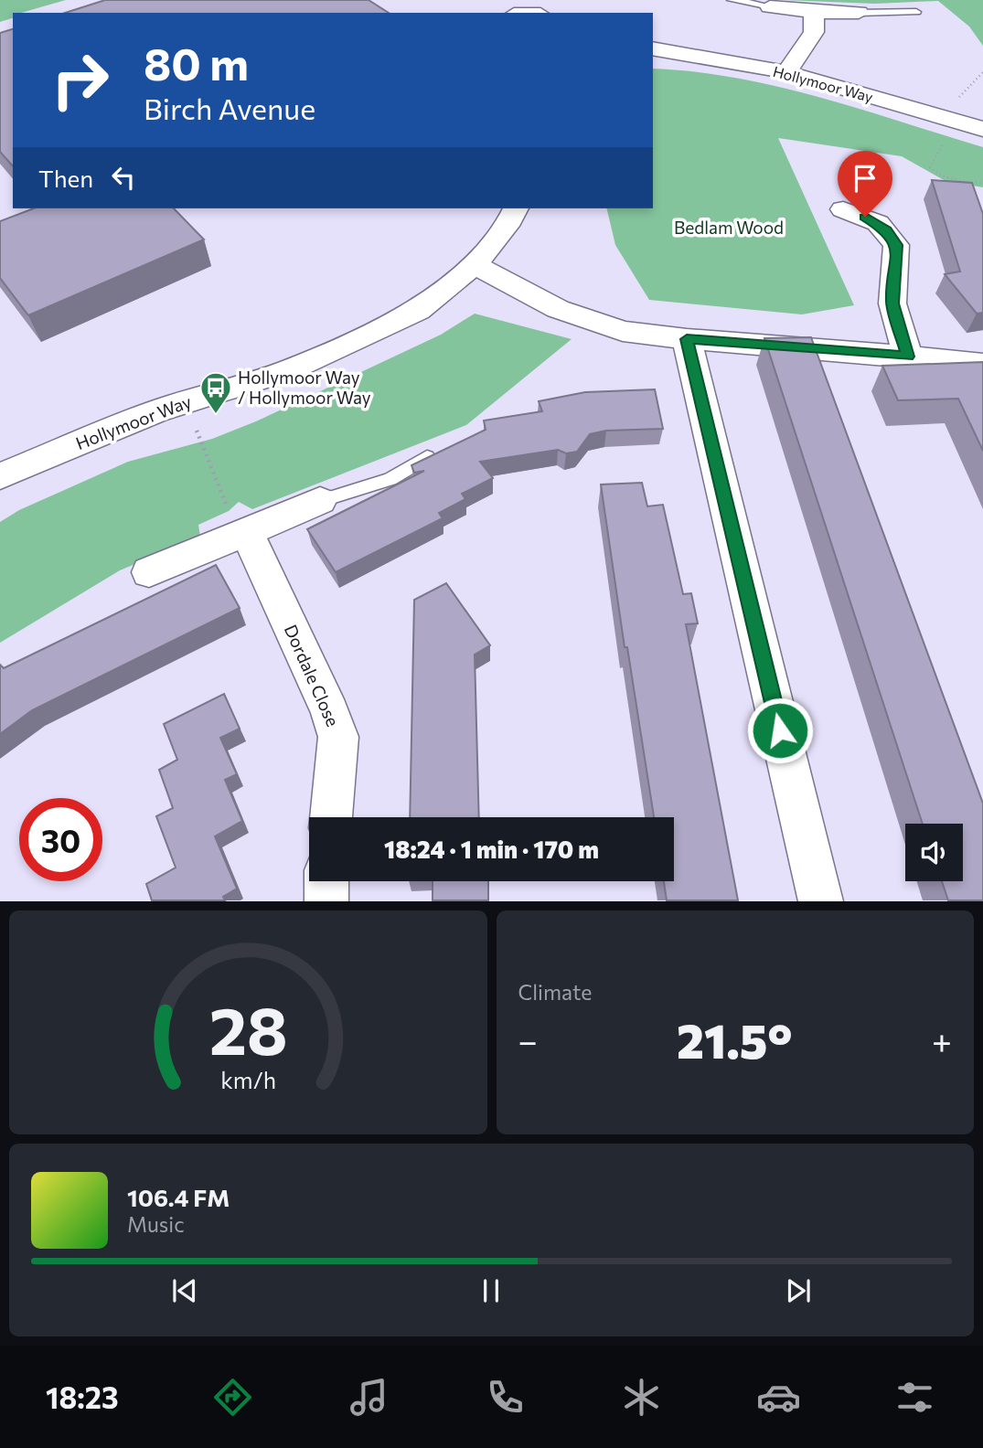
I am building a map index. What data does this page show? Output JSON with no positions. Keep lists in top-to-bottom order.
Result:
{
  "streets": {
    "street": ["Hollymoor Way", "Dordale Close"]
  },
  "parks": ["Bedlam Wood"],
  "places": {
    "bus stop": ["Hollymoor Way / Hollymoor Way"]
  },
  "page": {
    "turn": ["80 m", "Birch Avenue"],
    "then": "Then",
    "limit": "30",
    "trip": "18:24 · 1 min · 170 m",
    "tile": "Climate",
    "heat": ["−", "21.5°", "+"],
    "song": ["106.4 FM", "Music"],
    "tabs": "18:23",
    "gauge": ["28", "km/h"]
  }
}
